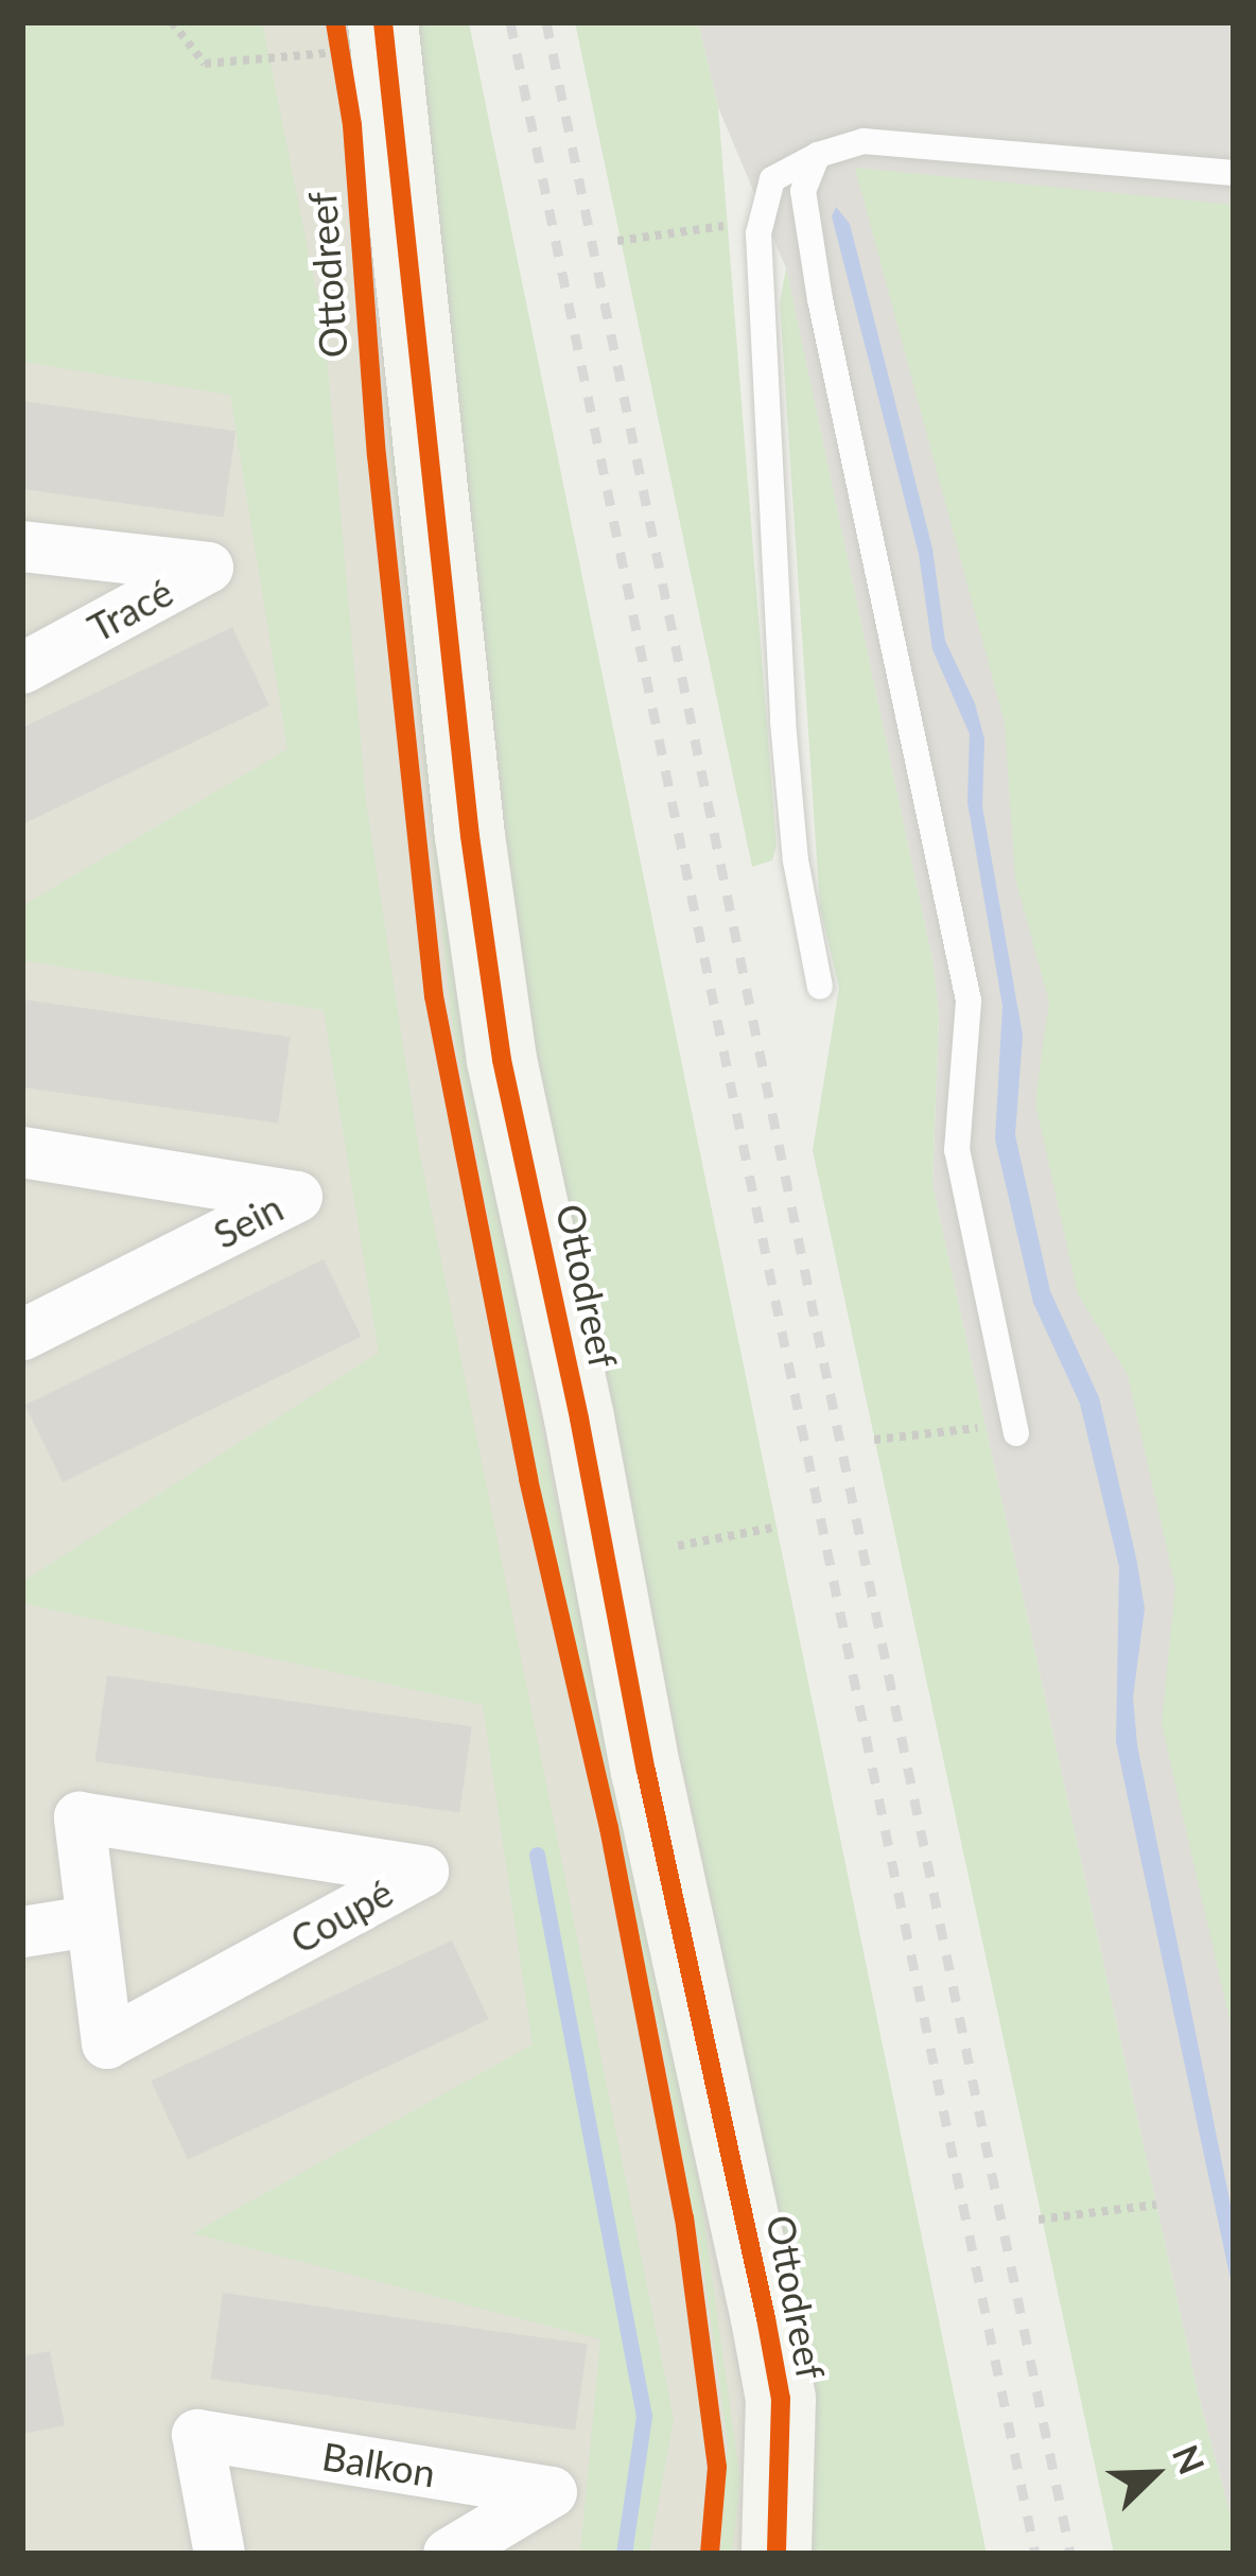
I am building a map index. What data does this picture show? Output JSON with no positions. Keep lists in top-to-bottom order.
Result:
{
  "streets": {
    "street": [
      "Ottodreef",
      "Tracé",
      "Sein",
      "Coupé",
      "Balkon"
    ]
  },
  "north": "top right"
}
